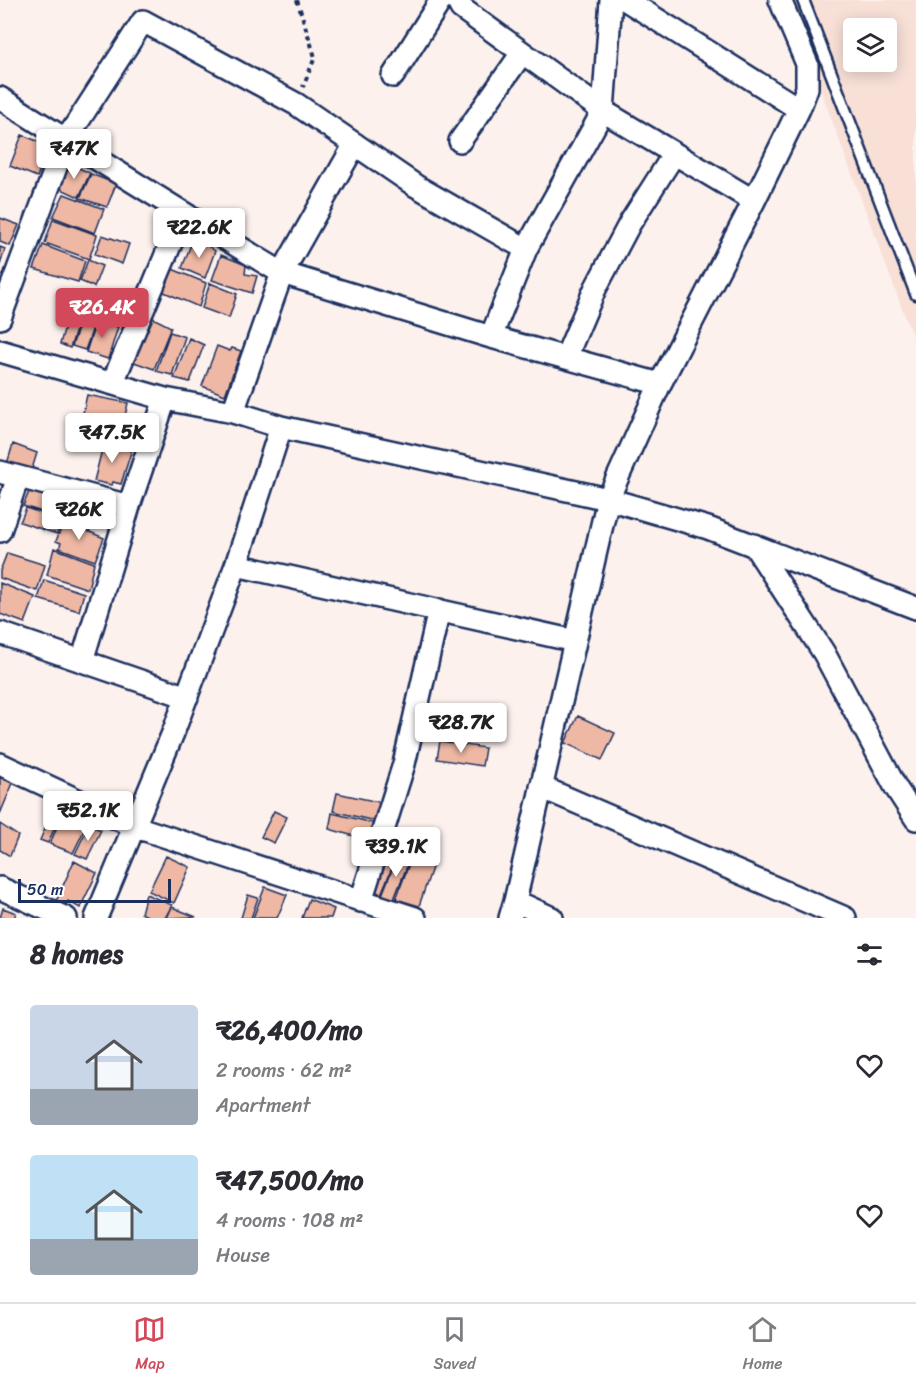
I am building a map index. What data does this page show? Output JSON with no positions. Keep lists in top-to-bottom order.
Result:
{
  "scale_bar": "50 m",
  "page": {
    "price": [
      "₹47K",
      "₹22.6K",
      "₹26.4K",
      "₹47.5K",
      "₹26K",
      "₹28.7K",
      "₹52.1K",
      "₹39.1K"
    ],
    "scale": "50 m",
    "heading": "8 homes",
    "list": [
      {
        "name": "₹26,400/mo",
        "note": "2 rooms · 62 m² · Apartment"
      },
      {
        "name": "₹47,500/mo",
        "note": "4 rooms · 108 m² · House"
      }
    ],
    "tabs": ["Map", "Saved", "Home"]
  }
}
